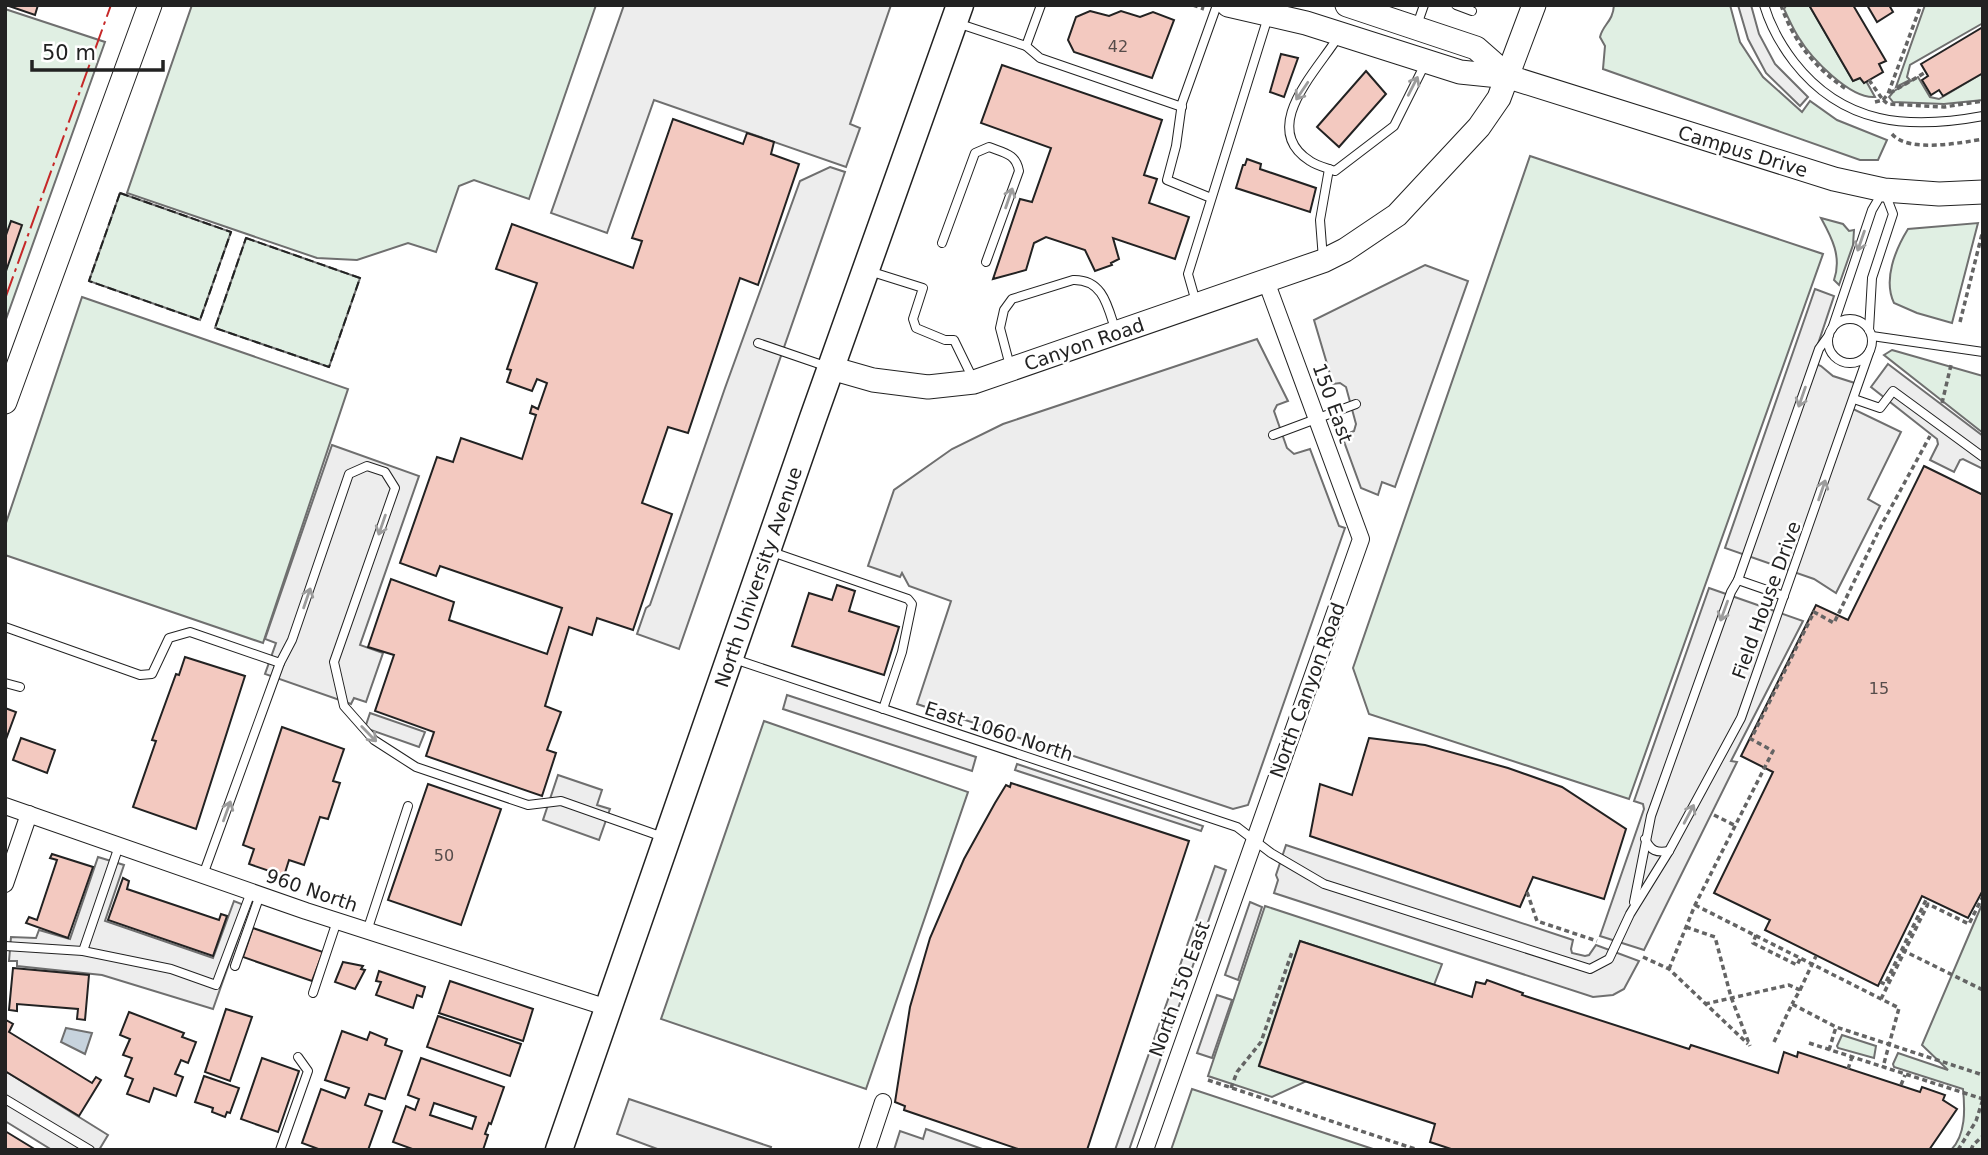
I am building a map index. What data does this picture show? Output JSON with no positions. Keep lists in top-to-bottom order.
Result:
{
  "streets": {
    "highway": ["North University Avenue"],
    "main road": ["Campus Drive", "Canyon Road"],
    "street": [
      "150 East",
      "North Canyon Road",
      "960 North",
      "North 150 East"
    ],
    "lane": ["Field House Drive", "East 1060 North"]
  },
  "crossings": [
    ["Campus Drive", "Canyon Road"],
    ["Campus Drive", "Field House Drive"],
    ["Canyon Road", "150 East"],
    ["Canyon Road", "North University Avenue"],
    ["150 East", "North Canyon Road"],
    ["North University Avenue", "East 1060 North"],
    ["North University Avenue", "960 North"],
    ["Field House Drive", "North Canyon Road"],
    ["Field House Drive", "East 1060 North"],
    ["Field House Drive", "North 150 East"],
    ["North Canyon Road", "East 1060 North"],
    ["North Canyon Road", "North 150 East"],
    ["East 1060 North", "North 150 East"]
  ],
  "house_numbers": ["42", "15", "50"],
  "scale_bar": "50 m"
}
